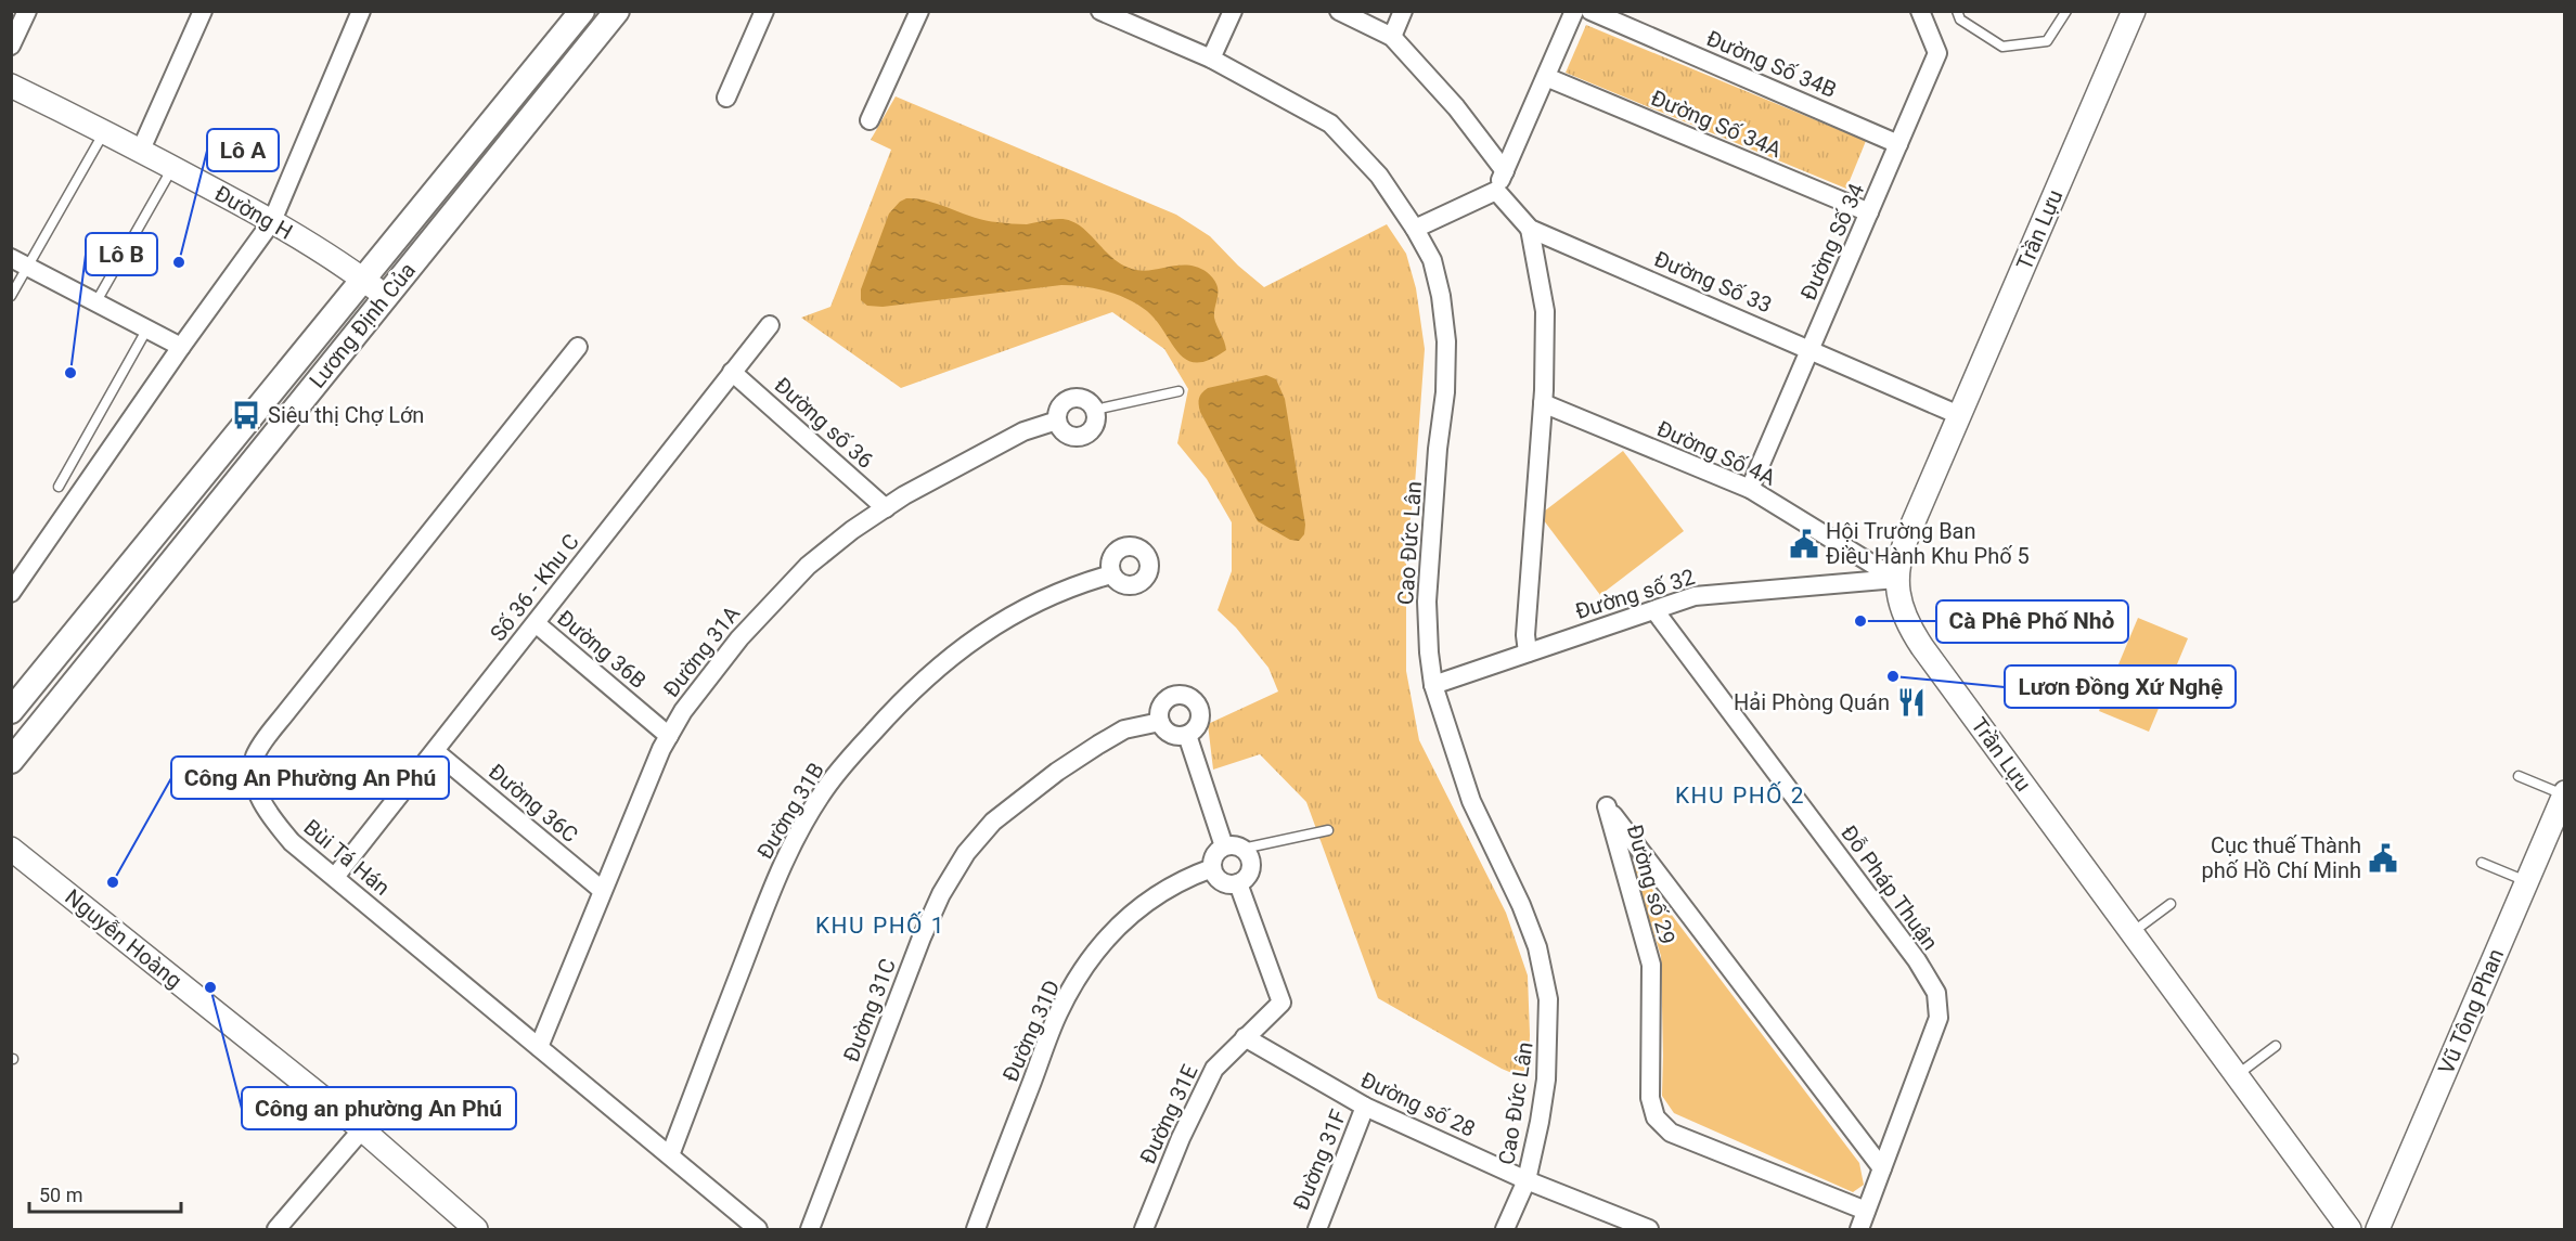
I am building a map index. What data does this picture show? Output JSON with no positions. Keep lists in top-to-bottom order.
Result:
{
  "streets": {
    "main road": ["Lương Định Của"],
    "street": [
      "Đường Số 34B",
      "Đường Số 34A",
      "Đường H",
      "Trần Lựu",
      "Đường Số 34",
      "Đường Số 33",
      "Đường số 36",
      "Đường Số 4A",
      "Cao Đức Lân",
      "Số 36 - Khu C",
      "Đường số 32",
      "Đường 36B",
      "Đường 31A",
      "Đường 36C",
      "Đường 31B",
      "Bùi Tá Hán",
      "Đường số 29",
      "Đỗ Pháp Thuận",
      "Nguyễn Hoàng",
      "Đường 31C",
      "Vũ Tông Phan",
      "Đường 31D",
      "Đường số 28",
      "Đường 31E",
      "Đường 31F"
    ]
  },
  "crossings": [
    ["Đường Số 34B", "Đường Số 34"],
    ["Đường Số 34A", "Đường Số 34"],
    ["Đường H", "Lương Định Của"],
    ["Trần Lựu", "Đường Số 33"],
    ["Trần Lựu", "Đường Số 4A"],
    ["Trần Lựu", "Đường số 32"],
    ["Đường Số 34", "Đường Số 33"],
    ["Đường Số 34", "Đường Số 4A"],
    ["Đường số 36", "Số 36 - Khu C"],
    ["Đường số 36", "Đường 31A"],
    ["Đường Số 4A", "Đường số 32"],
    ["Cao Đức Lân", "Đường số 32"],
    ["Cao Đức Lân", "Đường số 28"],
    ["Số 36 - Khu C", "Đường 36B"],
    ["Số 36 - Khu C", "Đường 36C"],
    ["Số 36 - Khu C", "Bùi Tá Hán"],
    ["Đường số 32", "Đỗ Pháp Thuận"],
    ["Đường 36B", "Đường 31A"],
    ["Đường 31A", "Đường 36C"],
    ["Đường 31A", "Bùi Tá Hán"],
    ["Đường 31B", "Bùi Tá Hán"],
    ["Đường số 29", "Đỗ Pháp Thuận"],
    ["Đường 31D", "Đường 31E"],
    ["Đường số 28", "Đường 31E"],
    ["Đường số 28", "Đường 31F"]
  ],
  "districts": ["KHU PHỐ 2", "KHU PHỐ 1"],
  "places": {
    "other": [
      "Lô A",
      "Lô B",
      "Cà Phê Phố Nhỏ",
      "Lươn Đồng Xứ Nghệ",
      "Công An Phường An Phú",
      "Công an phường An Phú"
    ],
    "bus stop": ["Siêu thị Chợ Lớn"],
    "public building": ["Hội Trường Ban Điều Hành Khu Phố 5", "Cục thuế Thành phố Hồ Chí Minh"],
    "restaurant": ["Hải Phòng Quán"]
  },
  "scale_bar": "50 m"
}
